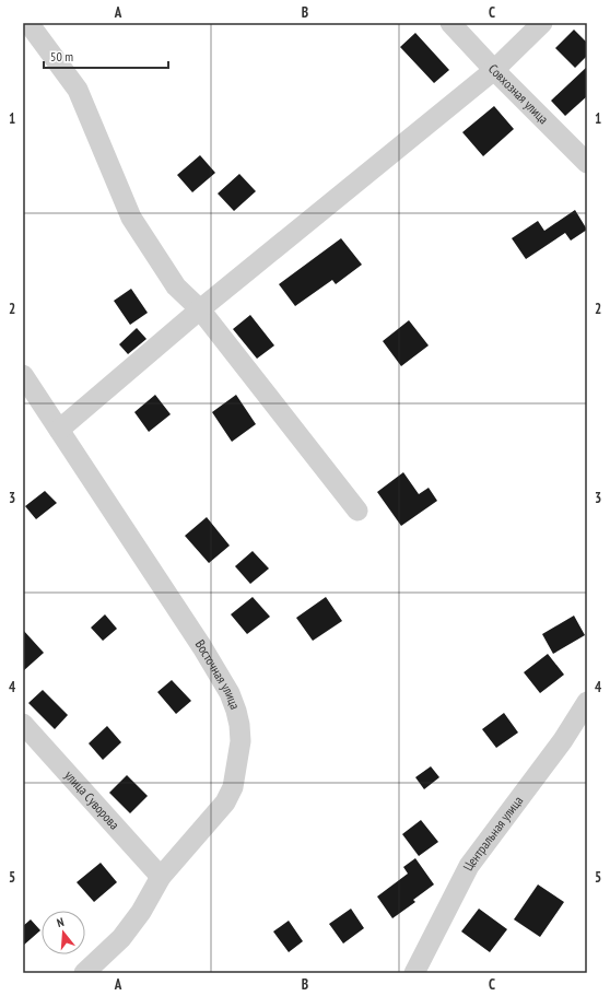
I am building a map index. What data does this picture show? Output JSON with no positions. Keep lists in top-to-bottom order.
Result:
{
  "streets": {
    "street": [
      "Совхозная улица",
      "Восточная улица",
      "улица Суворова",
      "Центральная улица"
    ]
  },
  "crossings": [
    ["Восточная улица", "улица Суворова"]
  ],
  "scale_bar": "50 m",
  "north": "top",
  "grid": {
    "columns": ["A", "B", "C"],
    "rows": [
      "1",
      "2",
      "3",
      "4",
      "5"
    ]
  }
}
